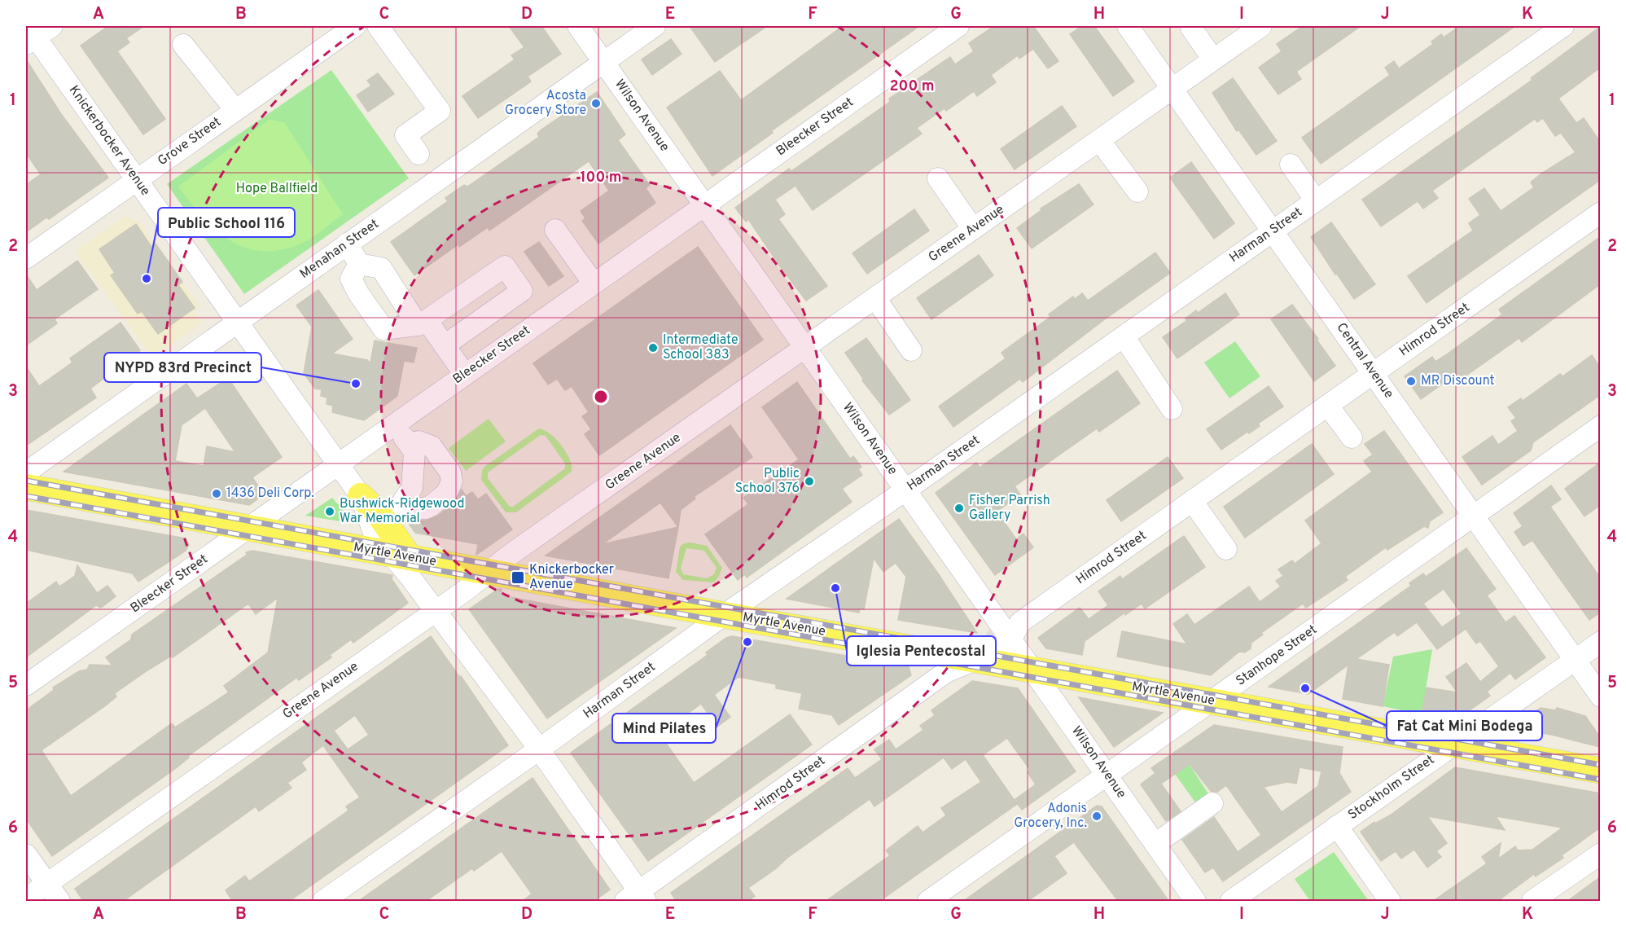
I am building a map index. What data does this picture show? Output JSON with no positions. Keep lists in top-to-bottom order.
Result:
{
  "streets": {
    "main road": ["Myrtle Avenue"],
    "street": [
      "Wilson Avenue",
      "Bleecker Street",
      "Knickerbocker Avenue",
      "Grove Street",
      "Greene Avenue",
      "Harman Street",
      "Menahan Street",
      "Himrod Street",
      "Central Avenue",
      "Stanhope Street",
      "Stockholm Street"
    ]
  },
  "crossings": [
    ["Wilson Avenue", "Bleecker Street"],
    ["Wilson Avenue", "Greene Avenue"],
    ["Wilson Avenue", "Harman Street"],
    ["Wilson Avenue", "Menahan Street"],
    ["Wilson Avenue", "Himrod Street"],
    ["Wilson Avenue", "Myrtle Avenue"],
    ["Wilson Avenue", "Stanhope Street"],
    ["Bleecker Street", "Knickerbocker Avenue"],
    ["Bleecker Street", "Myrtle Avenue"],
    ["Knickerbocker Avenue", "Grove Street"],
    ["Knickerbocker Avenue", "Greene Avenue"],
    ["Knickerbocker Avenue", "Harman Street"],
    ["Knickerbocker Avenue", "Menahan Street"],
    ["Knickerbocker Avenue", "Himrod Street"],
    ["Knickerbocker Avenue", "Myrtle Avenue"],
    ["Greene Avenue", "Central Avenue"],
    ["Greene Avenue", "Myrtle Avenue"],
    ["Harman Street", "Central Avenue"],
    ["Harman Street", "Myrtle Avenue"],
    ["Himrod Street", "Central Avenue"],
    ["Himrod Street", "Myrtle Avenue"],
    ["Central Avenue", "Stanhope Street"],
    ["Central Avenue", "Stockholm Street"],
    ["Myrtle Avenue", "Stanhope Street"],
    ["Myrtle Avenue", "Stockholm Street"]
  ],
  "parks": ["Hope Ballfield"],
  "places": {
    "other": [
      "Acosta Grocery Store",
      "Public School 116",
      "Intermediate School 383",
      "MR Discount",
      "NYPD 83rd Precinct",
      "Public School 376",
      "1436 Deli Corp.",
      "Fisher Parrish Gallery",
      "Bushwick-Ridgewood War Memorial",
      "Iglesia Pentecostal",
      "Mind Pilates",
      "Fat Cat Mini Bodega",
      "Adonis Grocery, Inc."
    ],
    "transit": ["Knickerbocker Avenue"]
  },
  "grid": {
    "columns": [
      "A",
      "B",
      "C",
      "D",
      "E",
      "F",
      "G",
      "H",
      "I",
      "J",
      "K"
    ],
    "rows": [
      "1",
      "2",
      "3",
      "4",
      "5",
      "6"
    ]
  },
  "rings": ["200 m", "100 m"]
}
